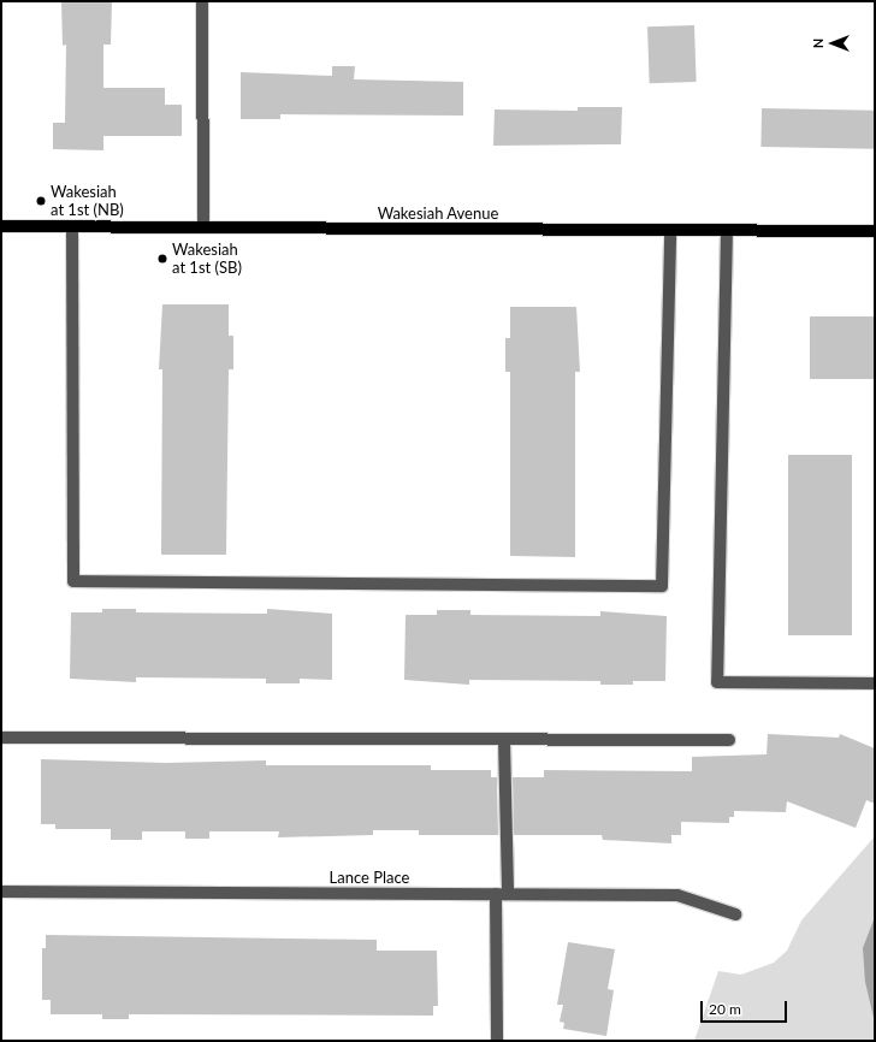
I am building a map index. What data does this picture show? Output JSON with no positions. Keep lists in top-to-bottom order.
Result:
{
  "streets": {
    "main road": ["Wakesiah Avenue"],
    "street": ["Lance Place"]
  },
  "places": ["Wakesiah at 1st (NB)", "Wakesiah at 1st (SB)"],
  "scale_bar": "20 m",
  "north": "left"
}
